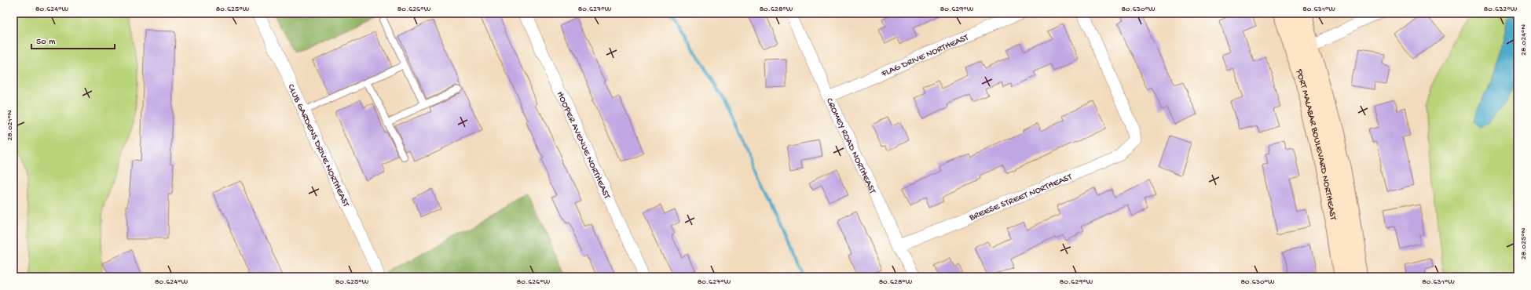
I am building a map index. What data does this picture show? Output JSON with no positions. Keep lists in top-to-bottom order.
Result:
{
  "streets": {
    "street": [
      "FLAG DRIVE NORTHEAST",
      "PORT MALABAR BOULEVARD NORTHEAST",
      "CLUB GARDENS DRIVE NORTHEAST",
      "HOOPER AVENUE NORTHEAST",
      "CROMEY ROAD NORTHEAST",
      "BREESE STREET NORTHEAST"
    ]
  },
  "crossings": [
    ["FLAG DRIVE NORTHEAST", "CROMEY ROAD NORTHEAST"],
    ["CROMEY ROAD NORTHEAST", "BREESE STREET NORTHEAST"]
  ],
  "scale_bar": "50 m",
  "coordinates": [
    "80.624°W",
    "80.625°W",
    "80.626°W",
    "80.627°W",
    "80.628°W",
    "80.629°W",
    "80.630°W",
    "80.631°W",
    "80.632°W",
    "28.024°N",
    "28.021°N",
    "28.025°N"
  ]
}
